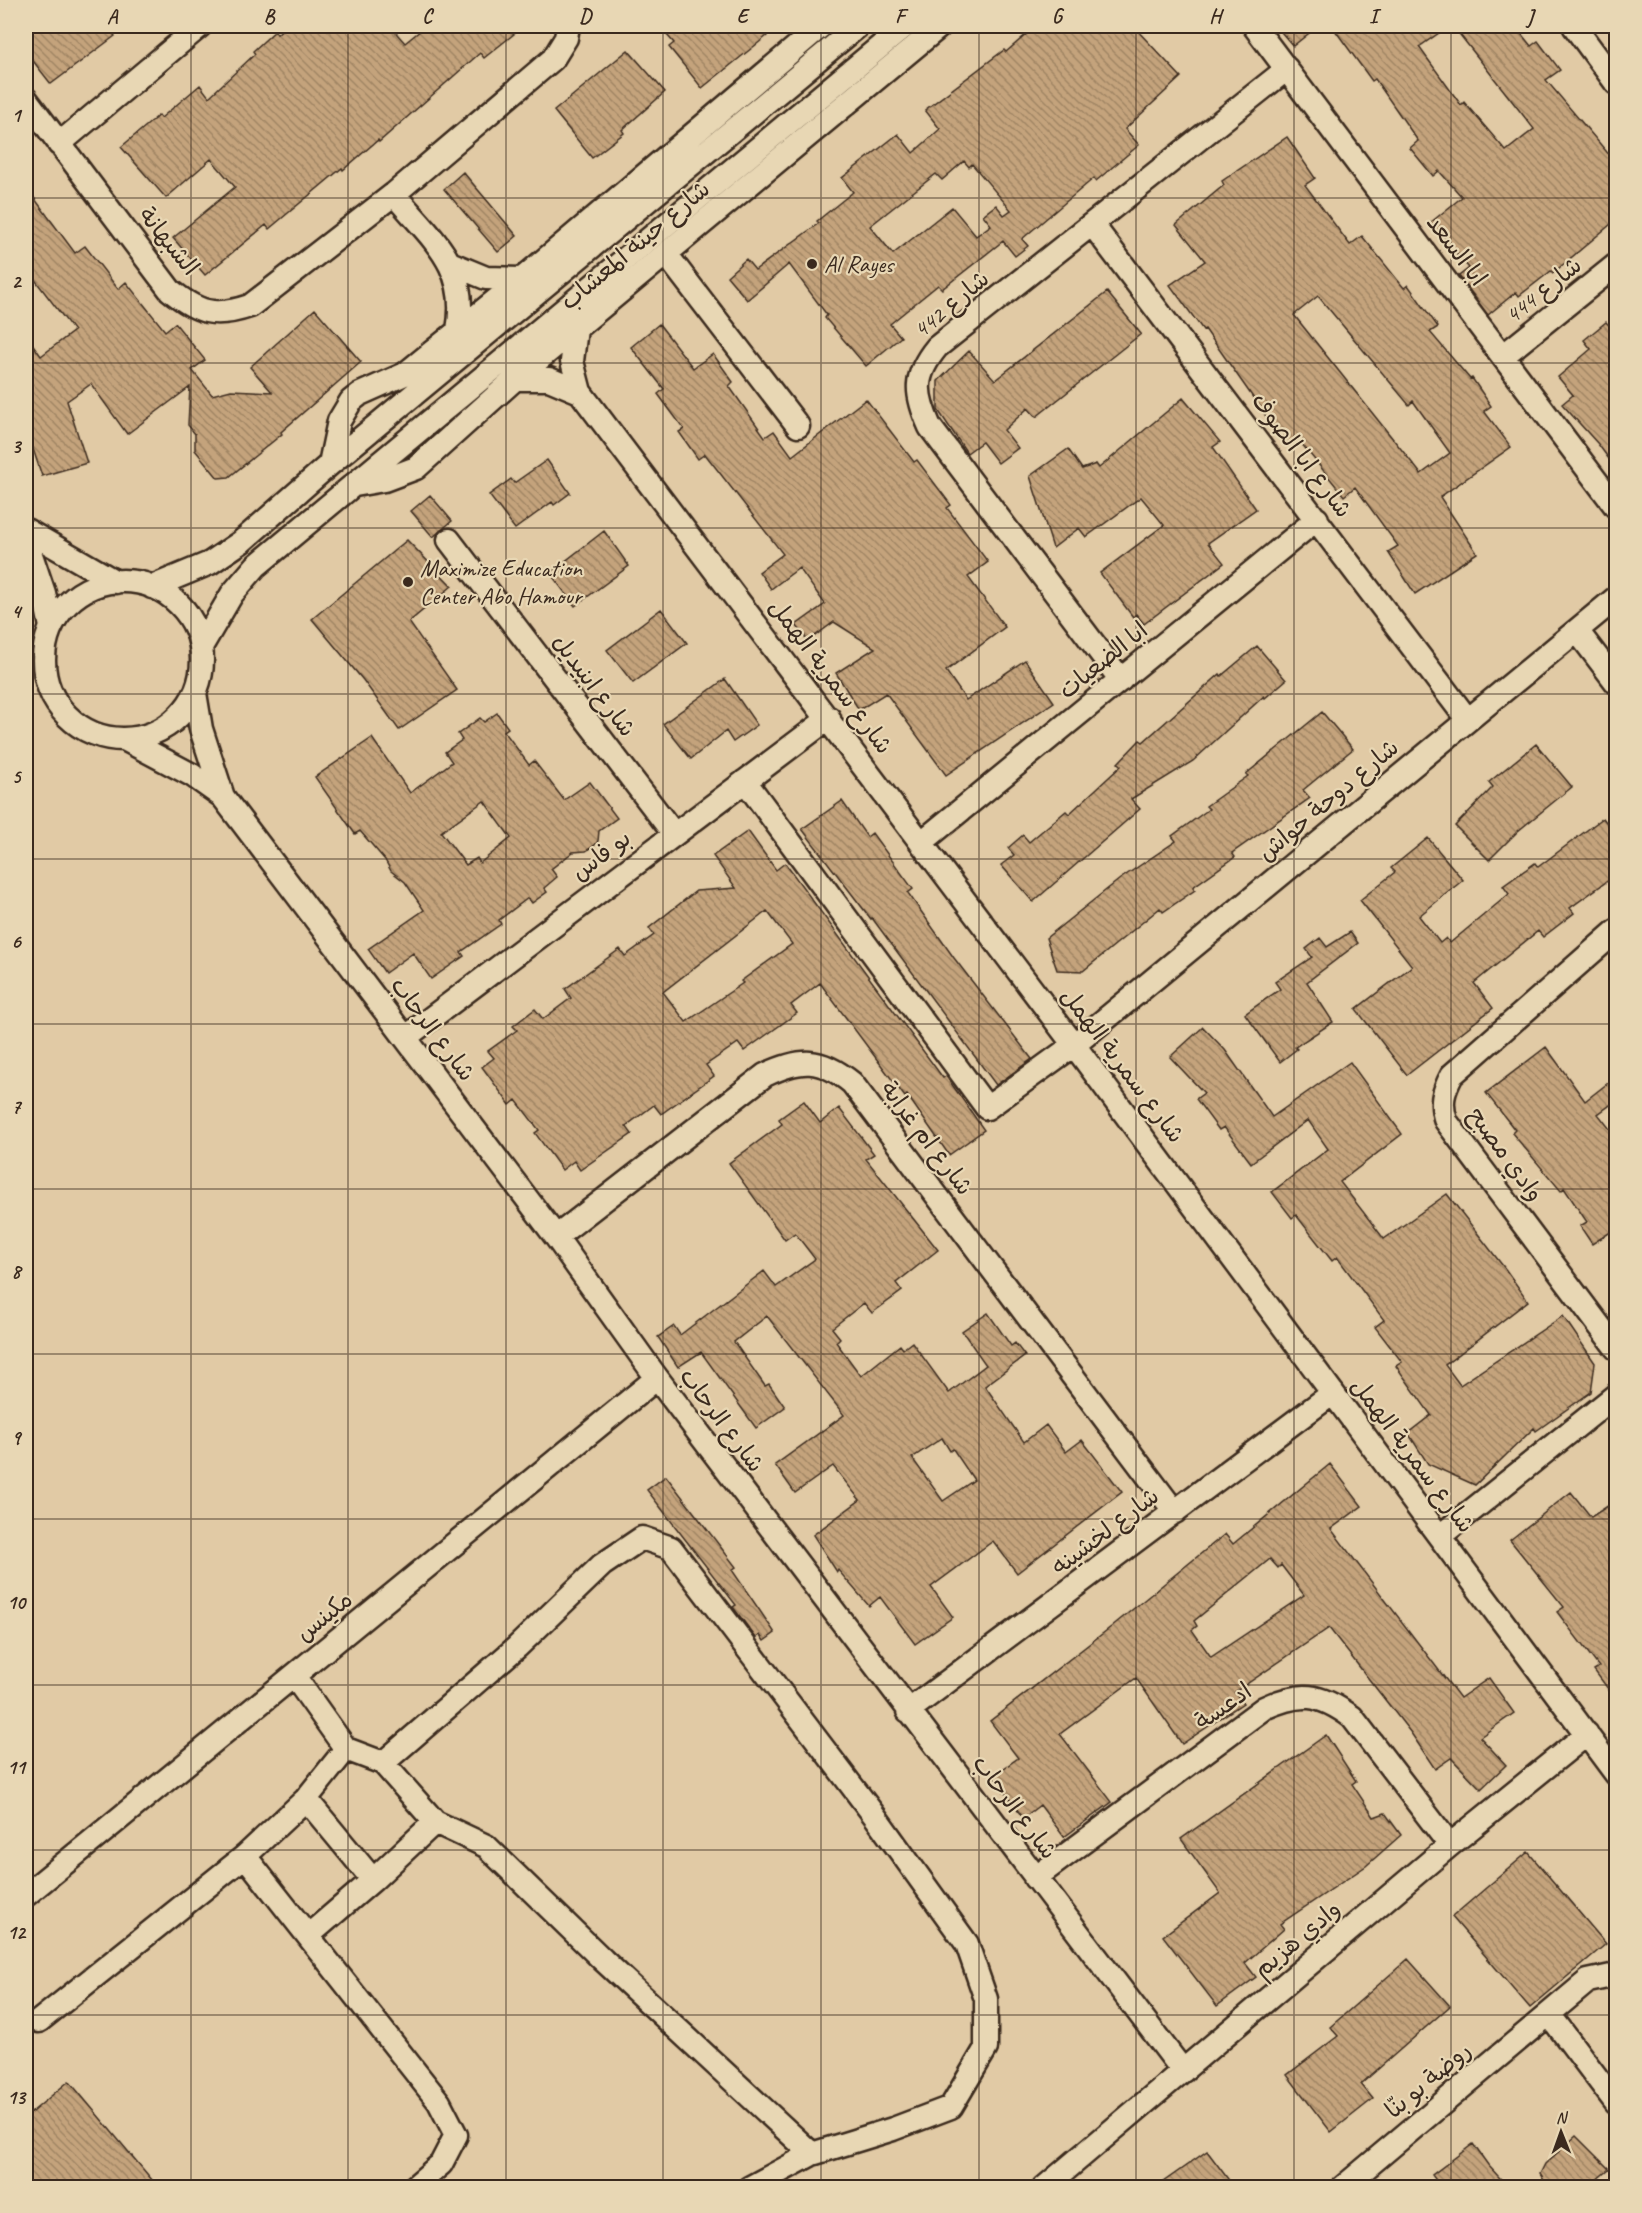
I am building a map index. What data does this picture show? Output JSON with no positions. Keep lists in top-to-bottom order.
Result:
{
  "streets": {
    "street": [
      "الشبهانة",
      "شارع حينة المعشاب",
      "ابا السعد",
      "شارع 444",
      "شارع 442",
      "شارع ابا الصوف",
      "ابا الضعيات",
      "شارع سمرية الهمل",
      "شارع ابنيديل",
      "شارع دوحة حواش",
      "بو فاس",
      "شارع الرحاب",
      "شارع ام غرابة",
      "وادي مصبح",
      "شارع لخشينه",
      "مكينس",
      "ادعسة",
      "وادي هزيم",
      "روضة بو بنّا"
    ]
  },
  "crossings": [
    ["شارع حينة المعشاب", "شارع سمرية الهمل"],
    ["شارع حينة المعشاب", "شارع الرحاب"],
    ["ابا السعد", "شارع 444"],
    ["ابا السعد", "شارع 442"],
    ["شارع 442", "شارع ابا الصوف"],
    ["شارع 442", "ابا الضعيات"],
    ["شارع ابا الصوف", "ابا الضعيات"],
    ["شارع ابا الصوف", "شارع دوحة حواش"],
    ["ابا الضعيات", "شارع سمرية الهمل"],
    ["شارع سمرية الهمل", "شارع دوحة حواش"],
    ["شارع سمرية الهمل", "بو فاس"],
    ["شارع سمرية الهمل", "شارع لخشينه"],
    ["شارع سمرية الهمل", "وادي هزيم"],
    ["شارع ابنيديل", "بو فاس"],
    ["شارع دوحة حواش", "بو فاس"],
    ["بو فاس", "شارع الرحاب"],
    ["شارع الرحاب", "شارع ام غرابة"],
    ["شارع الرحاب", "شارع لخشينه"],
    ["شارع الرحاب", "مكينس"],
    ["شارع الرحاب", "ادعسة"],
    ["شارع الرحاب", "وادي هزيم"],
    ["شارع ام غرابة", "شارع لخشينه"],
    ["ادعسة", "وادي هزيم"]
  ],
  "places": ["Al Rayes", "Maximize Education Center Abo Hamour"],
  "north": "top",
  "grid": {
    "columns": [
      "A",
      "B",
      "C",
      "D",
      "E",
      "F",
      "G",
      "H",
      "I",
      "J"
    ],
    "rows": [
      "1",
      "2",
      "3",
      "4",
      "5",
      "6",
      "7",
      "8",
      "9",
      "10",
      "11",
      "12",
      "13"
    ]
  }
}
